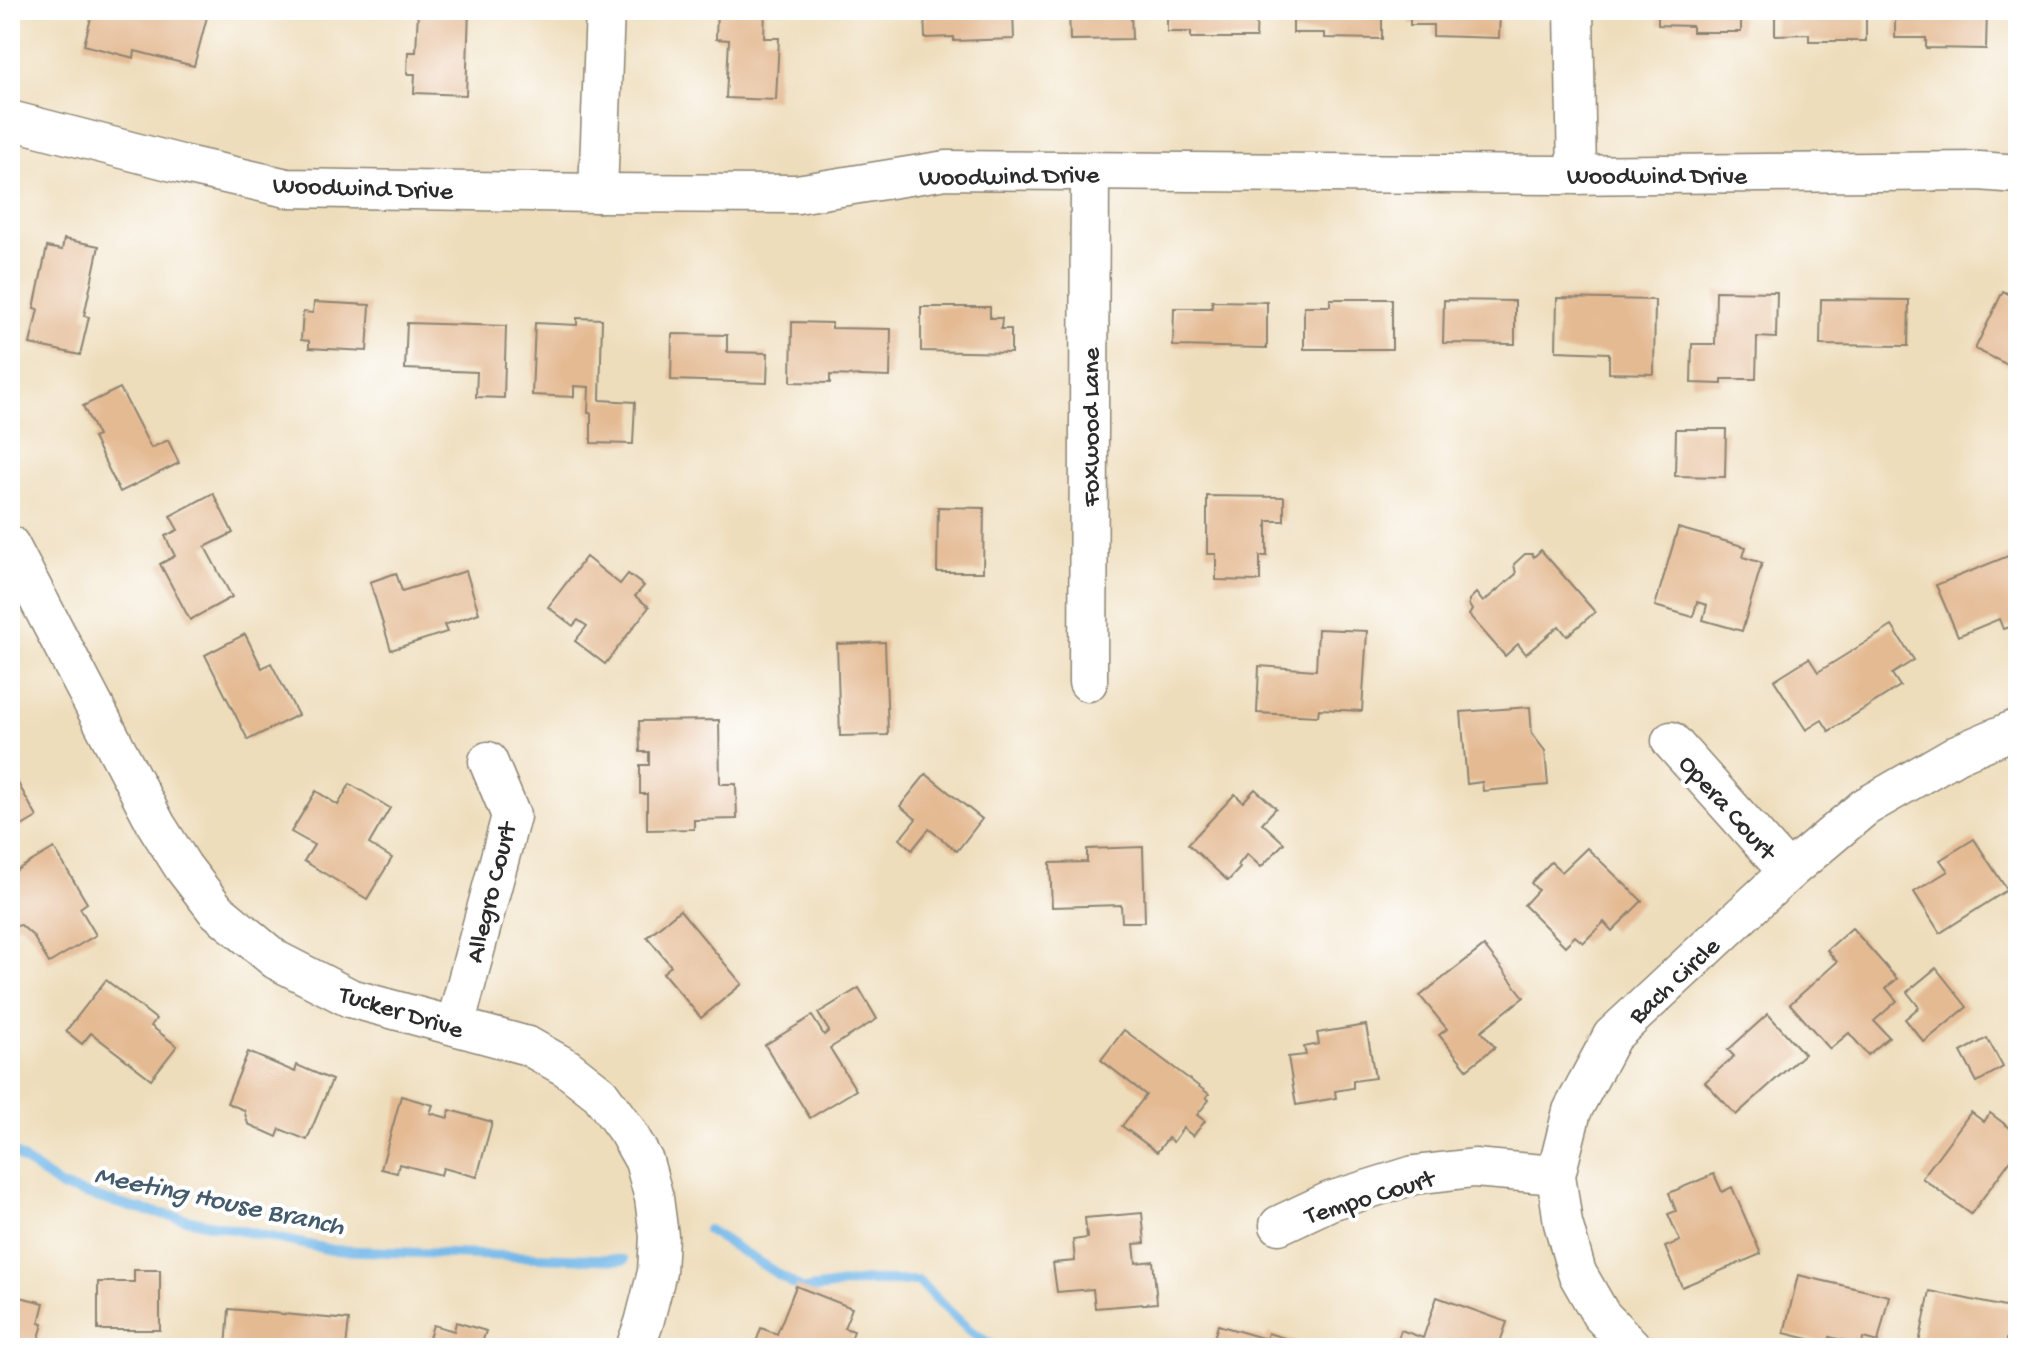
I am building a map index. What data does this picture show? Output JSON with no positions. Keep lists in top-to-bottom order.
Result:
{
  "streets": {
    "street": [
      "Woodwind Drive",
      "Foxwood Lane",
      "Opera Court",
      "Allegro Court",
      "Bach Circle",
      "Tucker Drive",
      "Tempo Court"
    ]
  },
  "crossings": [
    ["Woodwind Drive", "Foxwood Lane"],
    ["Opera Court", "Bach Circle"],
    ["Allegro Court", "Tucker Drive"],
    ["Bach Circle", "Tempo Court"]
  ],
  "water": ["Meeting House Branch"]
}
